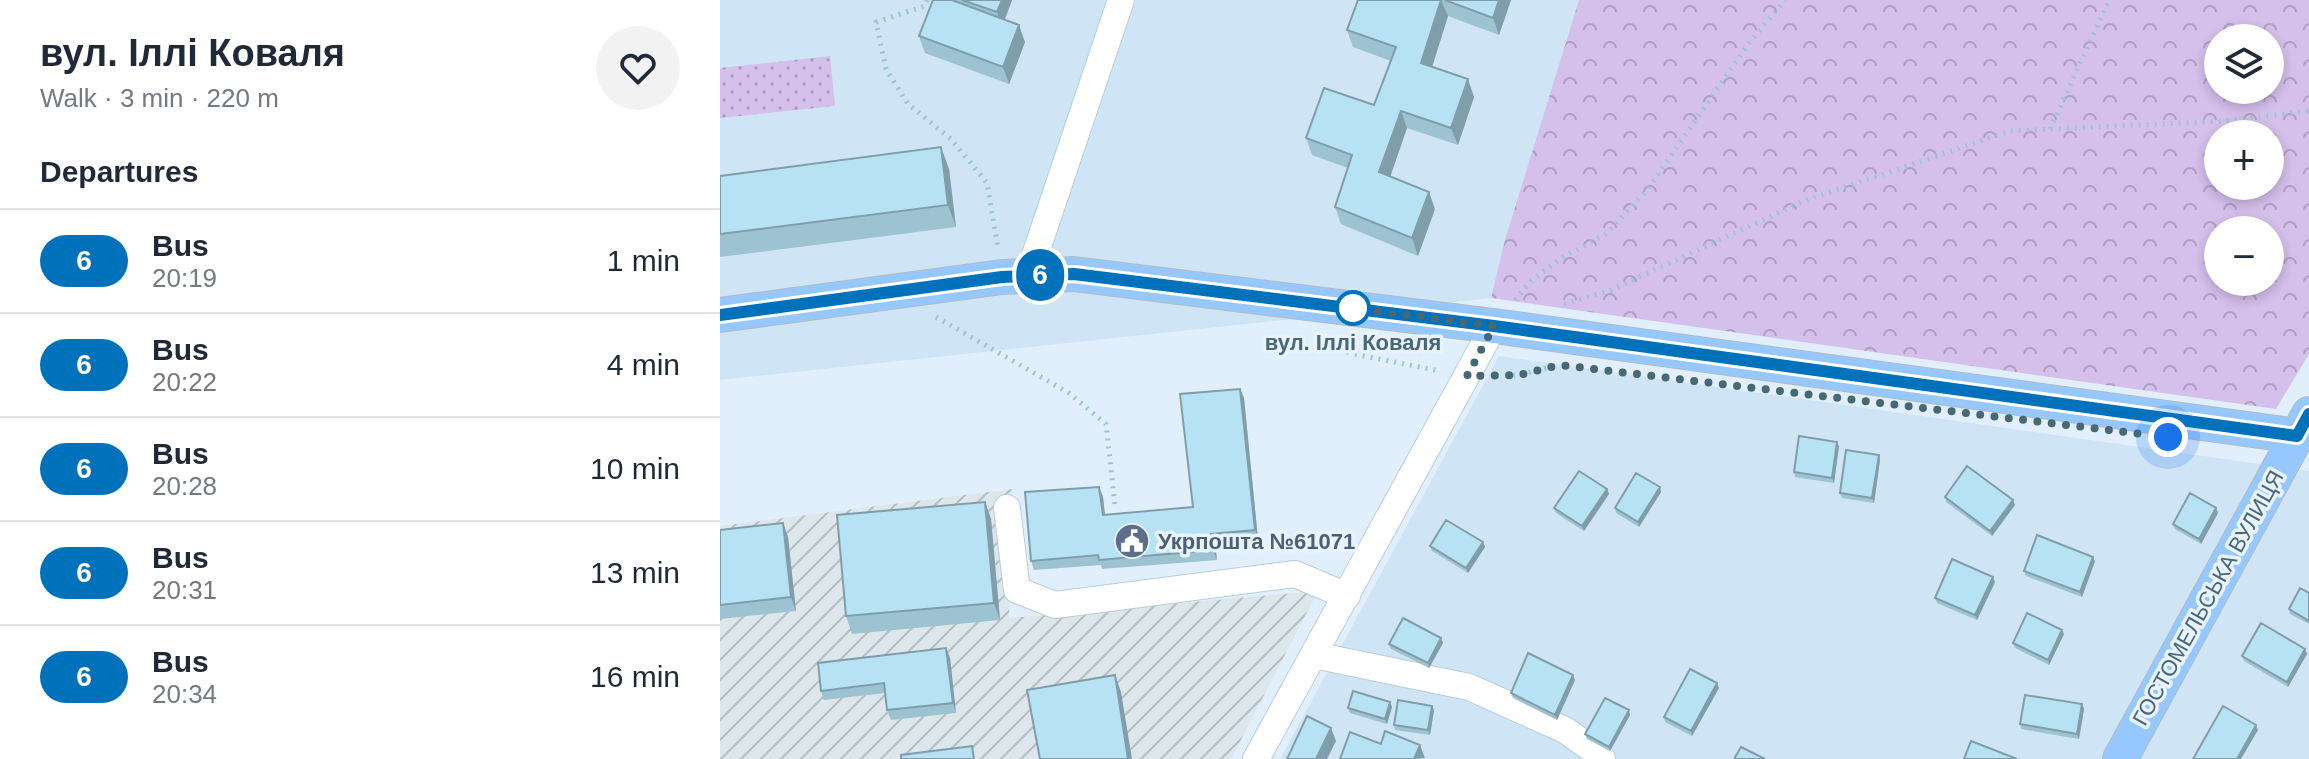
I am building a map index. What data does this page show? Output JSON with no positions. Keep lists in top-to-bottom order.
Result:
{
  "streets": {
    "main road": ["ГОСТОМЕЛЬСЬКА ВУЛИЦЯ"]
  },
  "places": {
    "other": ["вул. Іллі Коваля"],
    "public building": ["Укрпошта №61071"]
  },
  "lines": ["bus line 6"],
  "page": {
    "heading": [
      ["вул. Іллі Коваля", "Walk · 3 min · 220 m"],
      "Departures"
    ],
    "on_map": "6",
    "map_buttons": ["+", "−"],
    "list": [
      {
        "mark": "6",
        "name": "Bus",
        "note": "20:19",
        "value": "1 min"
      },
      {
        "mark": "6",
        "name": "Bus",
        "note": "20:22",
        "value": "4 min"
      },
      {
        "mark": "6",
        "name": "Bus",
        "note": "20:28",
        "value": "10 min"
      },
      {
        "mark": "6",
        "name": "Bus",
        "note": "20:31",
        "value": "13 min"
      },
      {
        "mark": "6",
        "name": "Bus",
        "note": "20:34",
        "value": "16 min"
      }
    ]
  }
}
